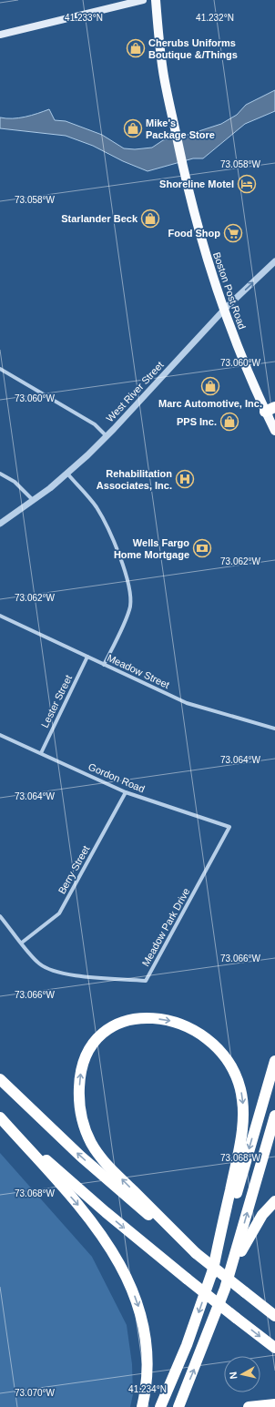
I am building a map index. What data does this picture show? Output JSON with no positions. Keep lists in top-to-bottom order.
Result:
{
  "streets": {
    "main road": ["Boston Post Road"],
    "street": [
      "West River Street",
      "Meadow Street",
      "Lester Street",
      "Gordon Road",
      "Berry Street",
      "Meadow Park Drive"
    ]
  },
  "crossings": [
    ["Boston Post Road", "West River Street"],
    ["Meadow Street", "Lester Street"],
    ["Lester Street", "Gordon Road"],
    ["Gordon Road", "Berry Street"],
    ["Gordon Road", "Meadow Park Drive"],
    ["Berry Street", "Meadow Park Drive"]
  ],
  "places": {
    "shop": [
      "Cherubs Uniforms Boutique &/Things",
      "Mike's Package Store",
      "Starlander Beck",
      "Marc Automotive, Inc.",
      "PPS Inc."
    ],
    "hotel": ["Shoreline Motel"],
    "supermarket": ["Food Shop"],
    "hospital": ["Rehabilitation Associates, Inc."],
    "bank": ["Wells Fargo Home Mortgage"]
  },
  "north": "left",
  "coordinates": [
    "41.233°N",
    "41.232°N",
    "73.058°W",
    "73.060°W",
    "73.062°W",
    "73.064°W",
    "73.066°W",
    "73.068°W",
    "41.234°N",
    "73.070°W"
  ]
}
